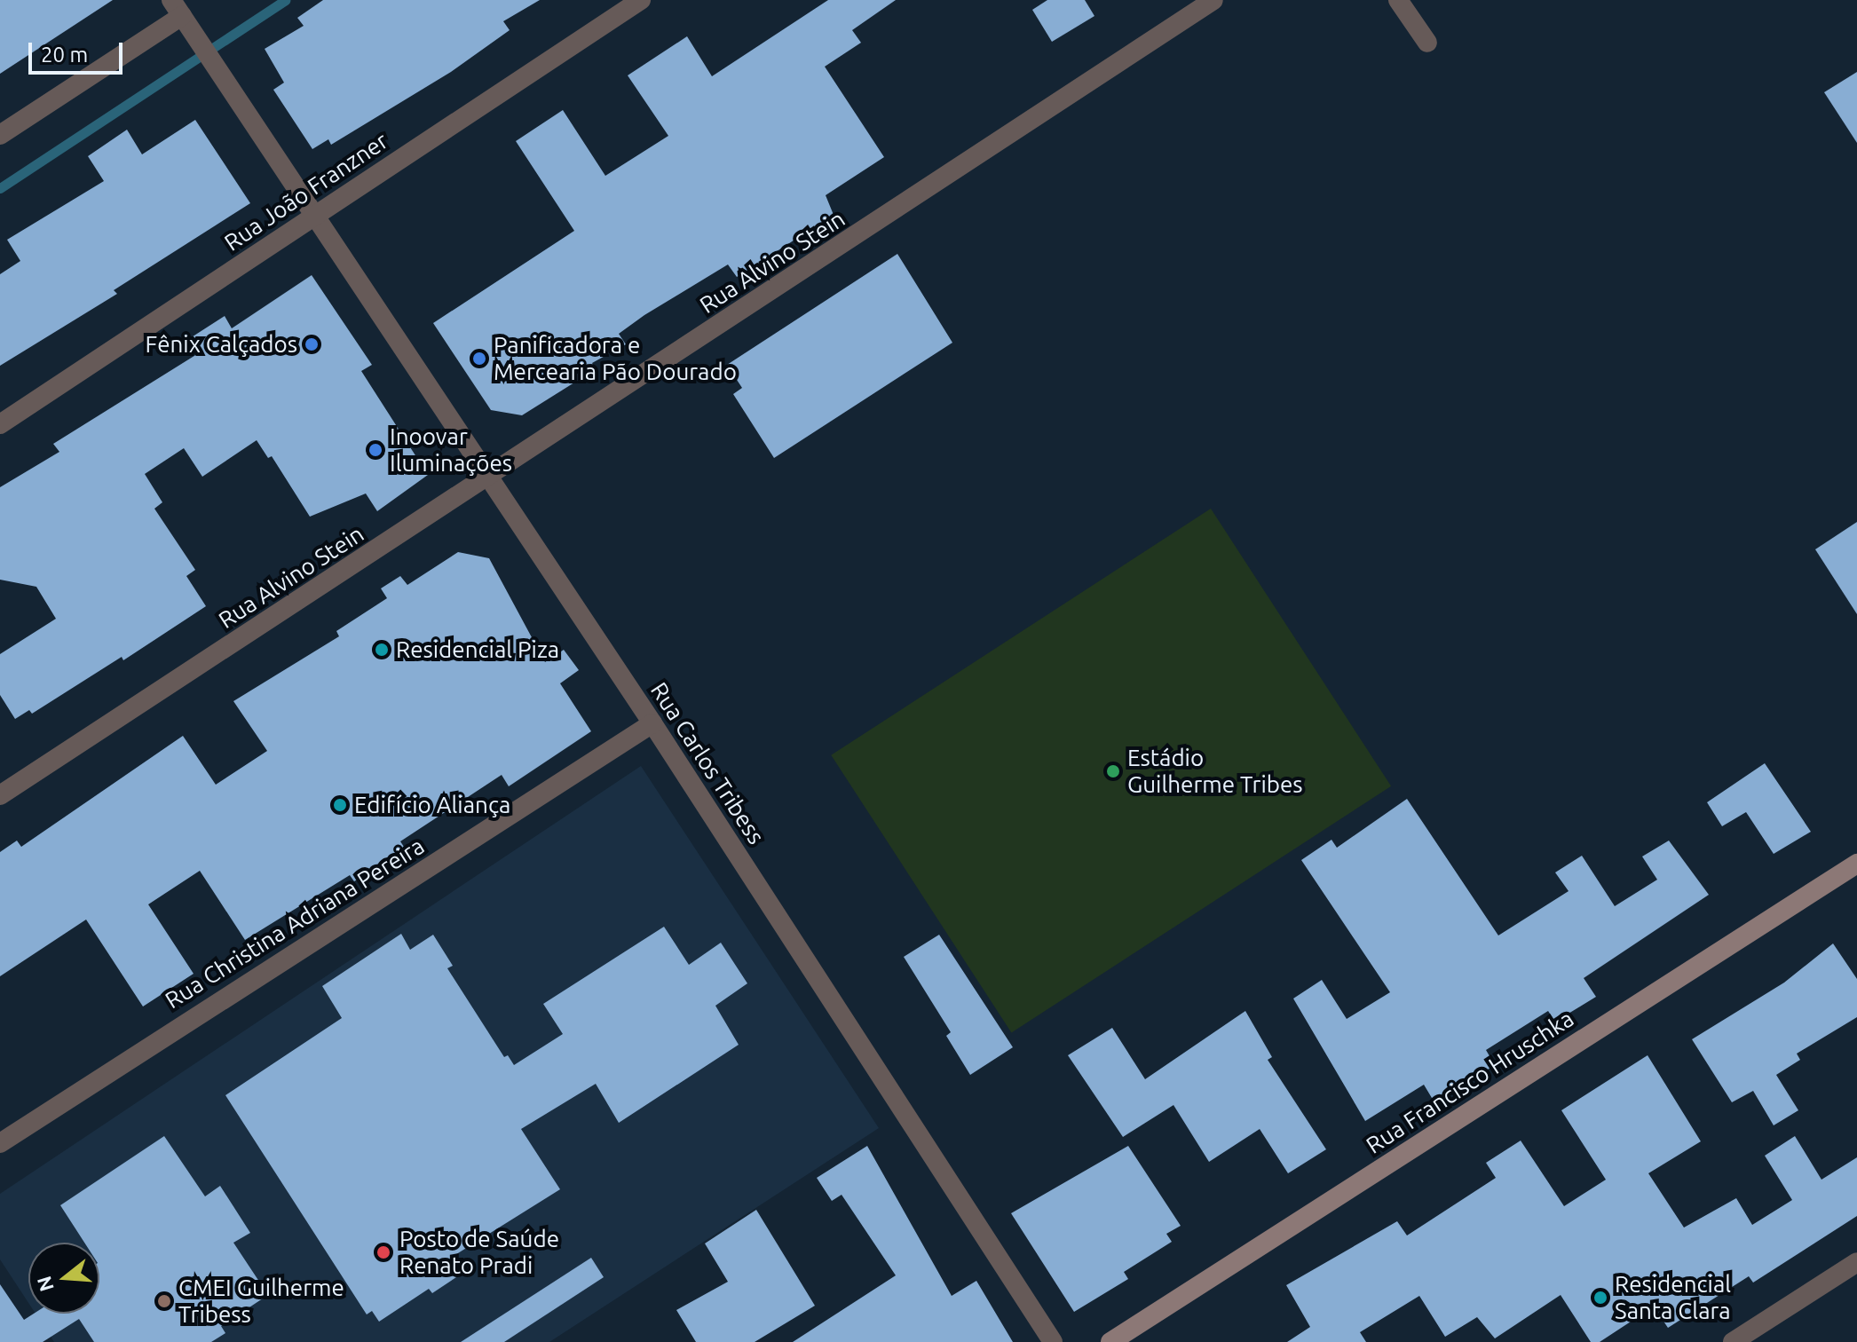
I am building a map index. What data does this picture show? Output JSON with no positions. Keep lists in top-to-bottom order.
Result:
{
  "streets": {
    "main road": ["Rua Francisco Hruschka"],
    "street": [
      "Rua João Franzner",
      "Rua Alvino Stein",
      "Rua Carlos Tribess",
      "Rua Christina Adriana Pereira"
    ]
  },
  "crossings": [
    ["Rua João Franzner", "Rua Carlos Tribess"],
    ["Rua Alvino Stein", "Rua Carlos Tribess"],
    ["Rua Carlos Tribess", "Rua Christina Adriana Pereira"]
  ],
  "places": [
    "Fênix Calçados",
    "Panificadora e Mercearia Pão Dourado",
    "Inoovar Iluminações",
    "Residencial Piza",
    "Estádio Guilherme Tribes",
    "Edifício Aliança",
    "Posto de Saúde Renato Pradi",
    "Residencial Santa Clara",
    "CMEI Guilherme Tribess"
  ],
  "scale_bar": "20 m",
  "north": "left"
}
